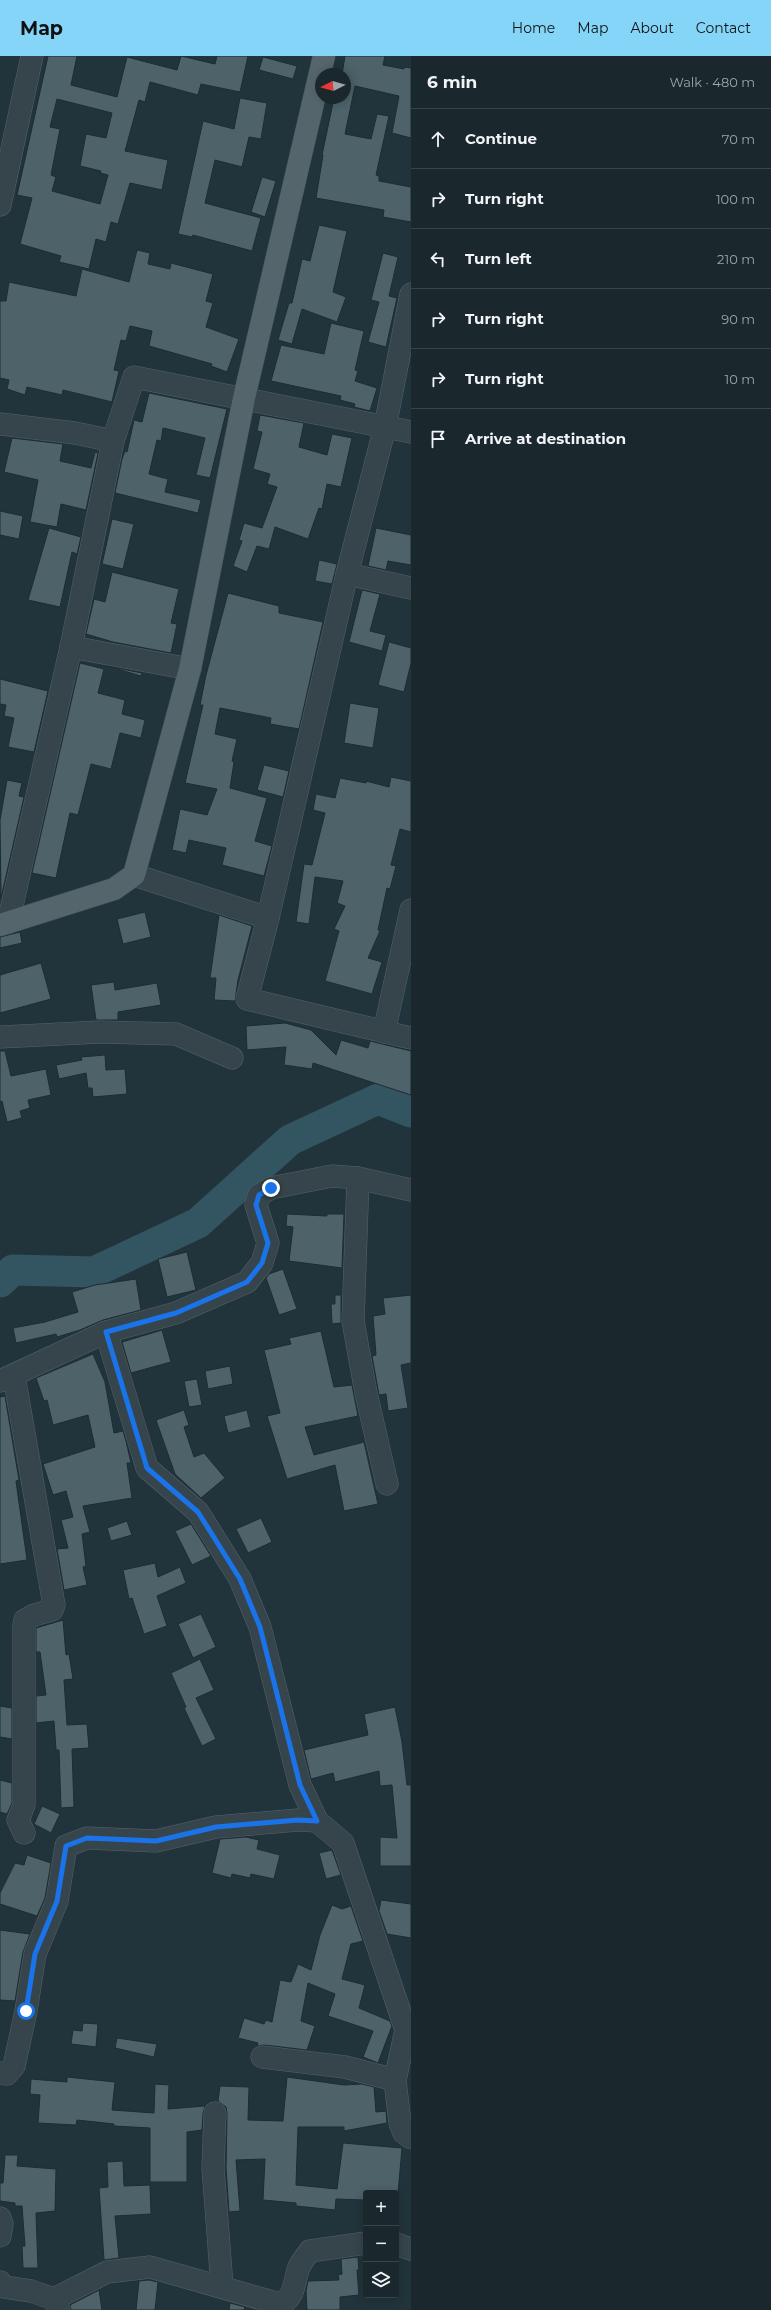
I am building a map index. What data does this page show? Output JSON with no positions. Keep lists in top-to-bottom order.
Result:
{
  "north": "left",
  "page": {
    "header": "Map",
    "nav": [
      "Home",
      "Map",
      "About",
      "Contact"
    ],
    "heading": ["6 min", "Walk · 480 m"],
    "list": [
      ["Continue", "70 m"],
      ["Turn right", "100 m"],
      ["Turn left", "210 m"],
      ["Turn right", "90 m"],
      ["Turn right", "10 m"],
      "Arrive at destination"
    ],
    "map_buttons": ["+", "−"]
  }
}
